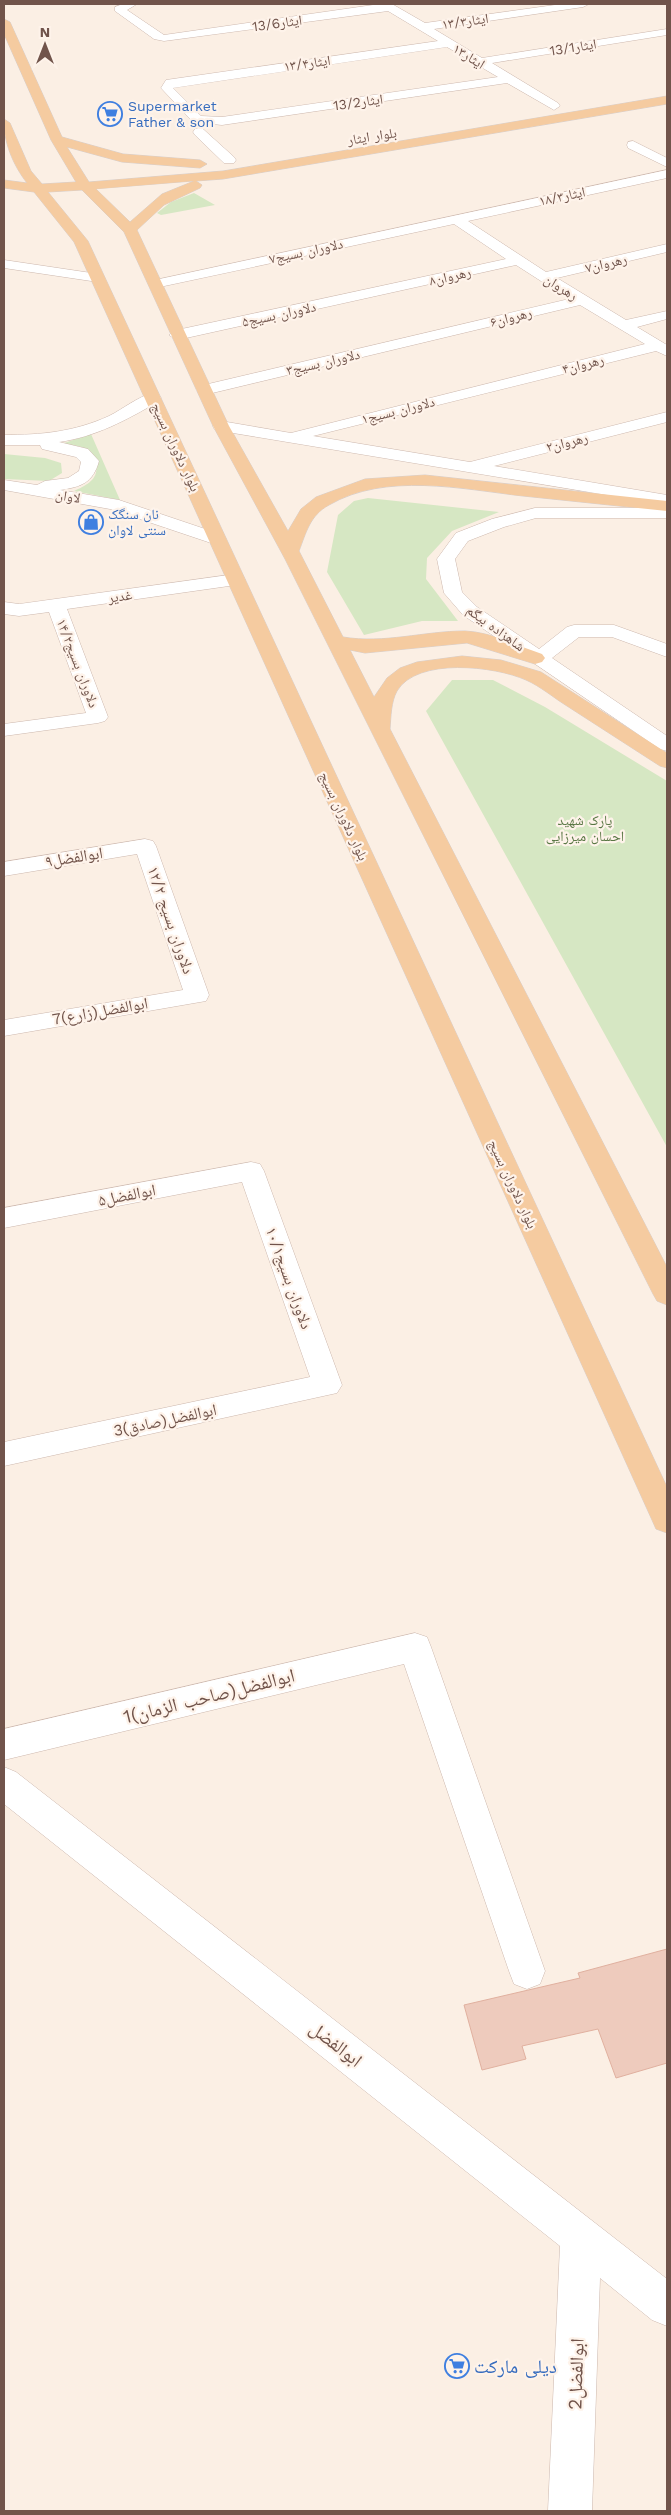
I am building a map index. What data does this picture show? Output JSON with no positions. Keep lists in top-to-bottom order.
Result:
{
  "streets": {
    "main road": ["بلوار ایثار", "بلوار دلاوران بسیج"],
    "street": [
      "۱۳/۳ایثار",
      "ایثار13/6",
      "ایثار13/1",
      "ایثار۱۳",
      "ایثار۱۳/۴",
      "ایثار13/2",
      "ایثار۱۸/۳",
      "دلاوران بسیج۷",
      "رهروان۷",
      "رهروان۸",
      "رهروان",
      "دلاوران بسیج۵",
      "رهروان۶",
      "دلاوران بسیج۳",
      "رهروان۴",
      "دلاوران بسیج۱",
      "رهروان۲",
      "لاوان",
      "غدیر",
      "شاهزاده بیگم",
      "۱۴/۲دلاوران بسیج",
      "ابوالفضل۹",
      "دلاوران بسیج ۱۲/۲",
      "7ابوالفضل(زارع)",
      "ابوالفضل۵",
      "۱۰/۱دلاوران بسیج",
      "3ابوالفضل(صادق)",
      "1ابوالفضل(صاحب الزمان)",
      "ابوالفضل",
      "ابوالفضل2"
    ]
  },
  "crossings": [
    ["۱۳/۳ایثار", "ایثار۱۳"],
    ["ایثار13/6", "ایثار۱۳"],
    ["ایثار13/1", "ایثار۱۳"],
    ["ایثار۱۳", "ایثار۱۳/۴"],
    ["ایثار۱۳", "ایثار13/2"],
    ["ایثار۱۳/۴", "ایثار13/2"],
    ["بلوار ایثار", "بلوار دلاوران بسیج"],
    ["ایثار۱۸/۳", "دلاوران بسیج۷"],
    ["ایثار۱۸/۳", "رهروان"],
    ["دلاوران بسیج۷", "رهروان"],
    ["رهروان۷", "رهروان"],
    ["رهروان۸", "رهروان"],
    ["رهروان۸", "دلاوران بسیج۵"],
    ["رهروان", "رهروان۶"],
    ["رهروان", "رهروان۴"],
    ["رهروان۶", "دلاوران بسیج۳"],
    ["رهروان۴", "دلاوران بسیج۱"],
    ["بلوار دلاوران بسیج", "لاوان"],
    ["بلوار دلاوران بسیج", "غدیر"],
    ["غدیر", "۱۴/۲دلاوران بسیج"],
    ["ابوالفضل۹", "دلاوران بسیج ۱۲/۲"],
    ["دلاوران بسیج ۱۲/۲", "7ابوالفضل(زارع)"],
    ["ابوالفضل۵", "۱۰/۱دلاوران بسیج"],
    ["۱۰/۱دلاوران بسیج", "3ابوالفضل(صادق)"],
    ["ابوالفضل", "ابوالفضل2"]
  ],
  "parks": ["پارک شهید احسان میرزایی"],
  "places": {
    "supermarket": ["Supermarket Father & son", "دیلی مارکت"],
    "shop": ["نان سنگک سنتی لاوان"]
  },
  "north": "top"
}
